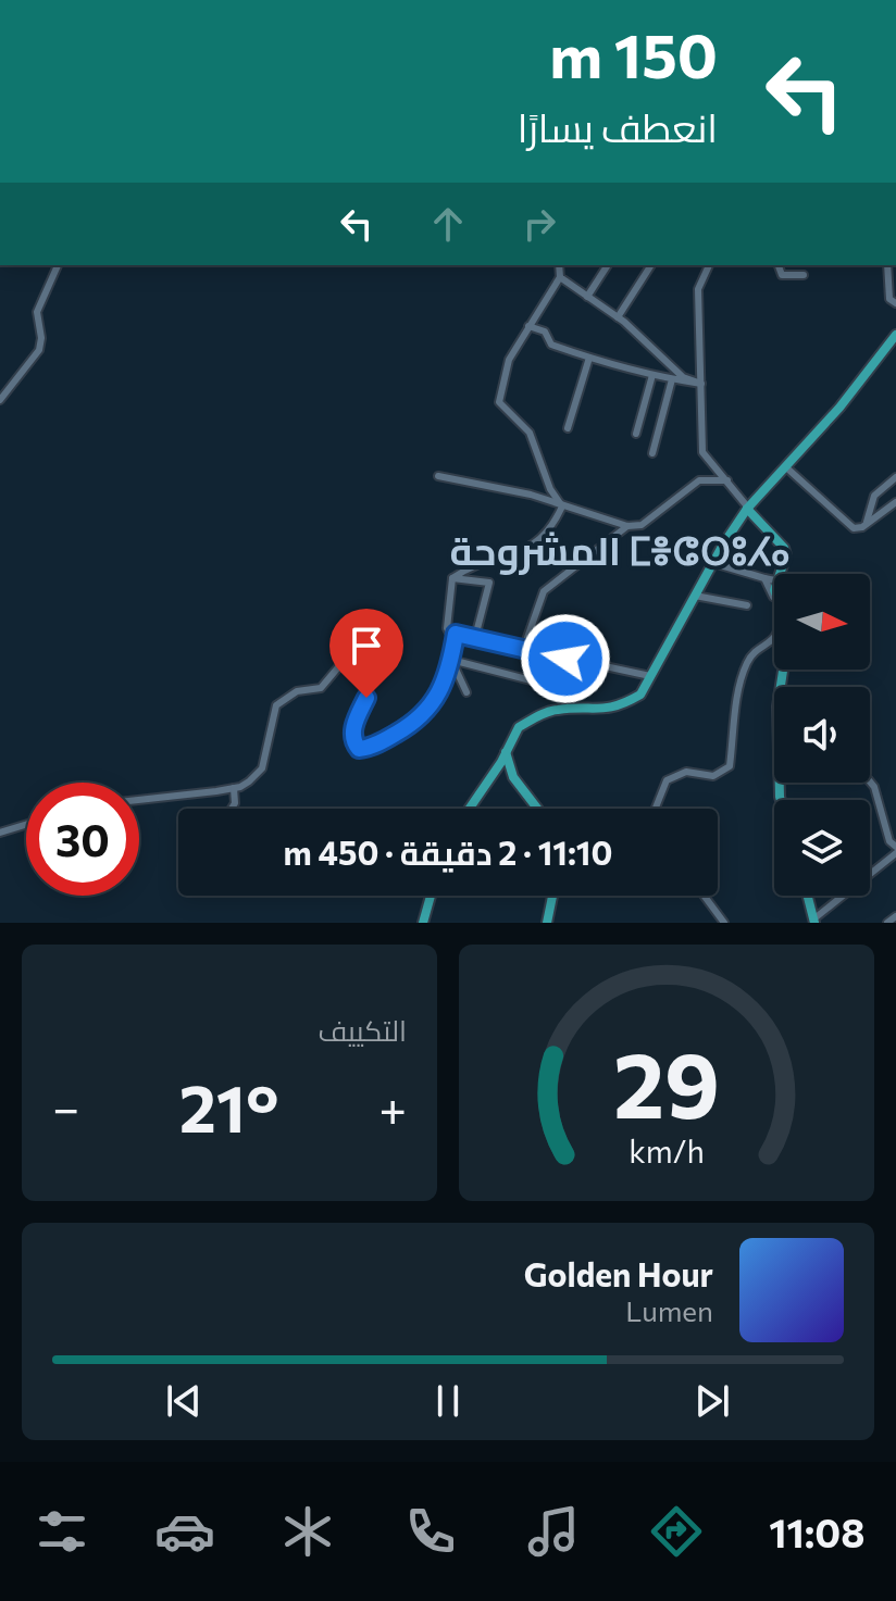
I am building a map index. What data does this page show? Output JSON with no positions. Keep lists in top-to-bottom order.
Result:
{
  "districts": ["المشروحة ⵎⴻⵛⵔⵓⵃⴰ"],
  "north": "right",
  "page": {
    "turn": ["150 m", "انعطف يسارًا"],
    "limit": "30",
    "trip": "11:10 · 2 دقيقة · 450 m",
    "tile": "التكييف",
    "heat": ["−", "21°", "+"],
    "song": ["Golden Hour", "Lumen"],
    "tabs": "11:08",
    "gauge": ["29", "km/h"]
  }
}
